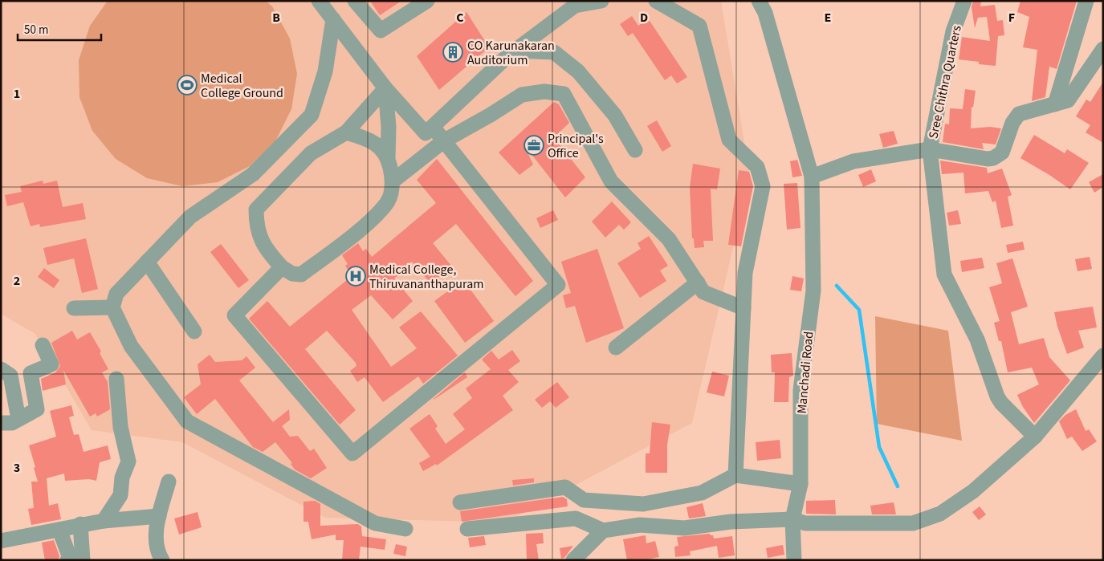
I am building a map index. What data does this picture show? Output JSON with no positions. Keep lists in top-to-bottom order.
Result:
{
  "streets": {
    "street": ["Sree Chithra Quarters", "Manchadi Road"]
  },
  "places": {
    "building": ["CO Karunakaran Auditorium"],
    "sports": ["Medical College Ground"],
    "office": ["Principal's Office"],
    "hospital": ["Medical College, Thiruvananthapuram"]
  },
  "scale_bar": "50 m",
  "grid": {
    "columns": [
      "B",
      "C",
      "D",
      "E",
      "F"
    ],
    "rows": ["1", "2", "3"]
  }
}
